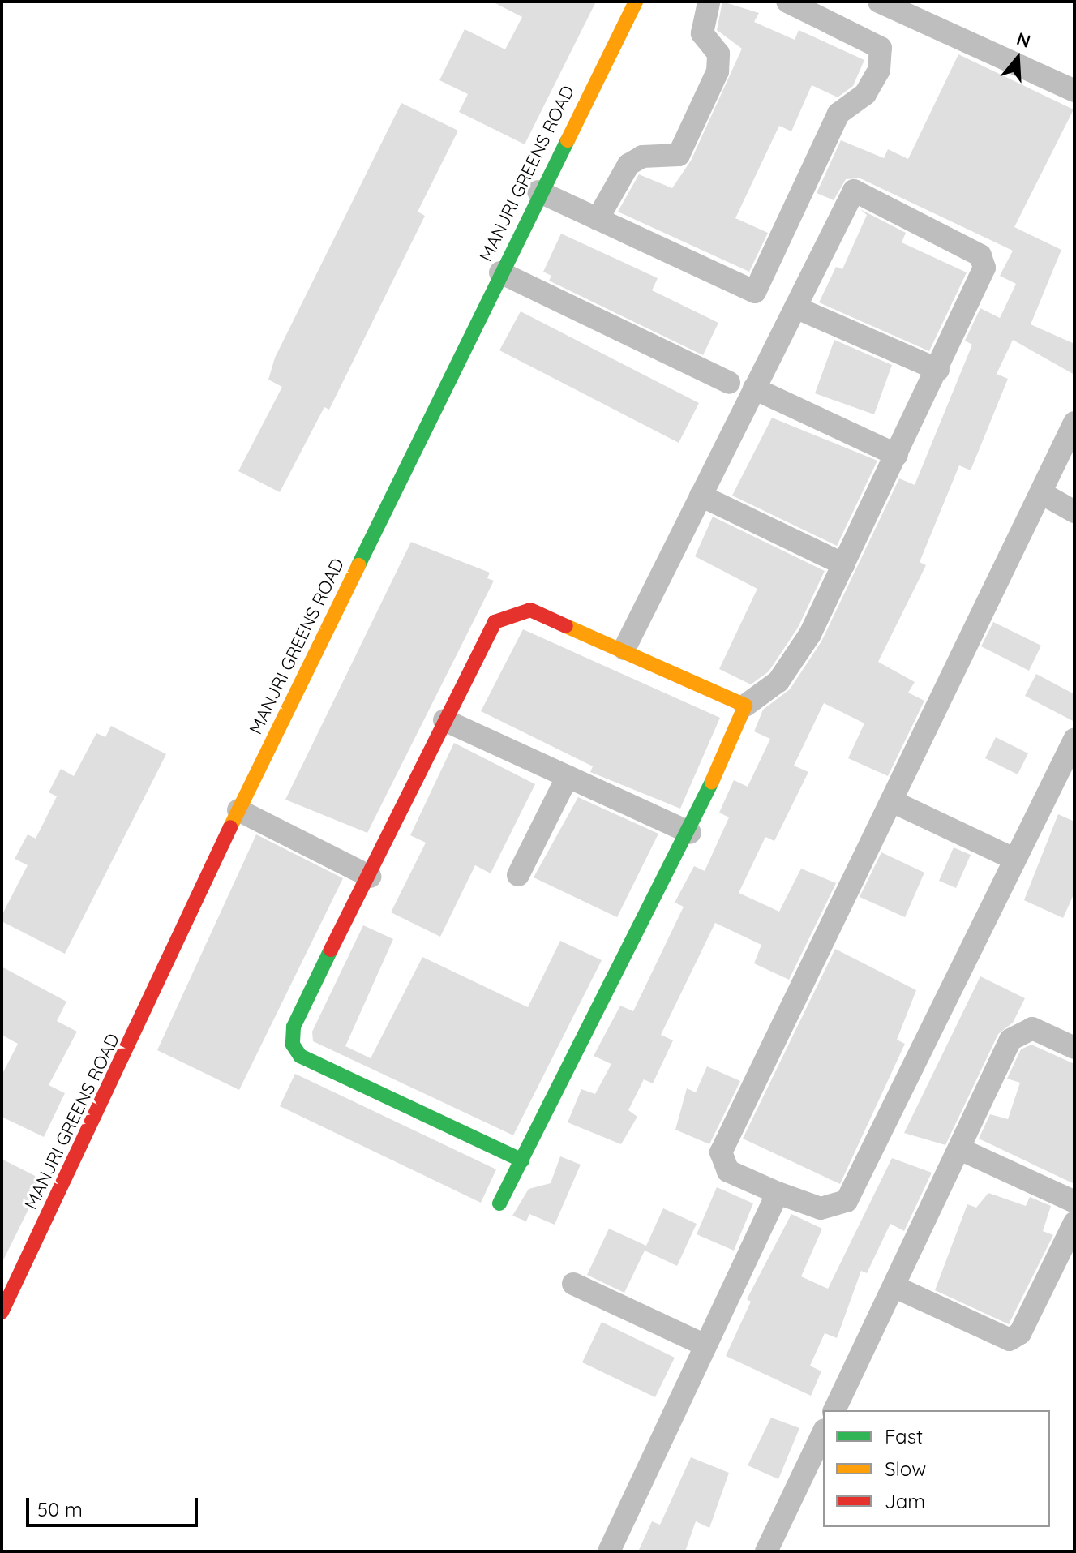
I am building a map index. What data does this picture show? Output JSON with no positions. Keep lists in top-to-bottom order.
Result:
{
  "streets": {
    "street": ["MANJRI GREENS ROAD"]
  },
  "legend": ["Fast", "Slow", "Jam"],
  "scale_bar": "50 m",
  "north": "top"
}
